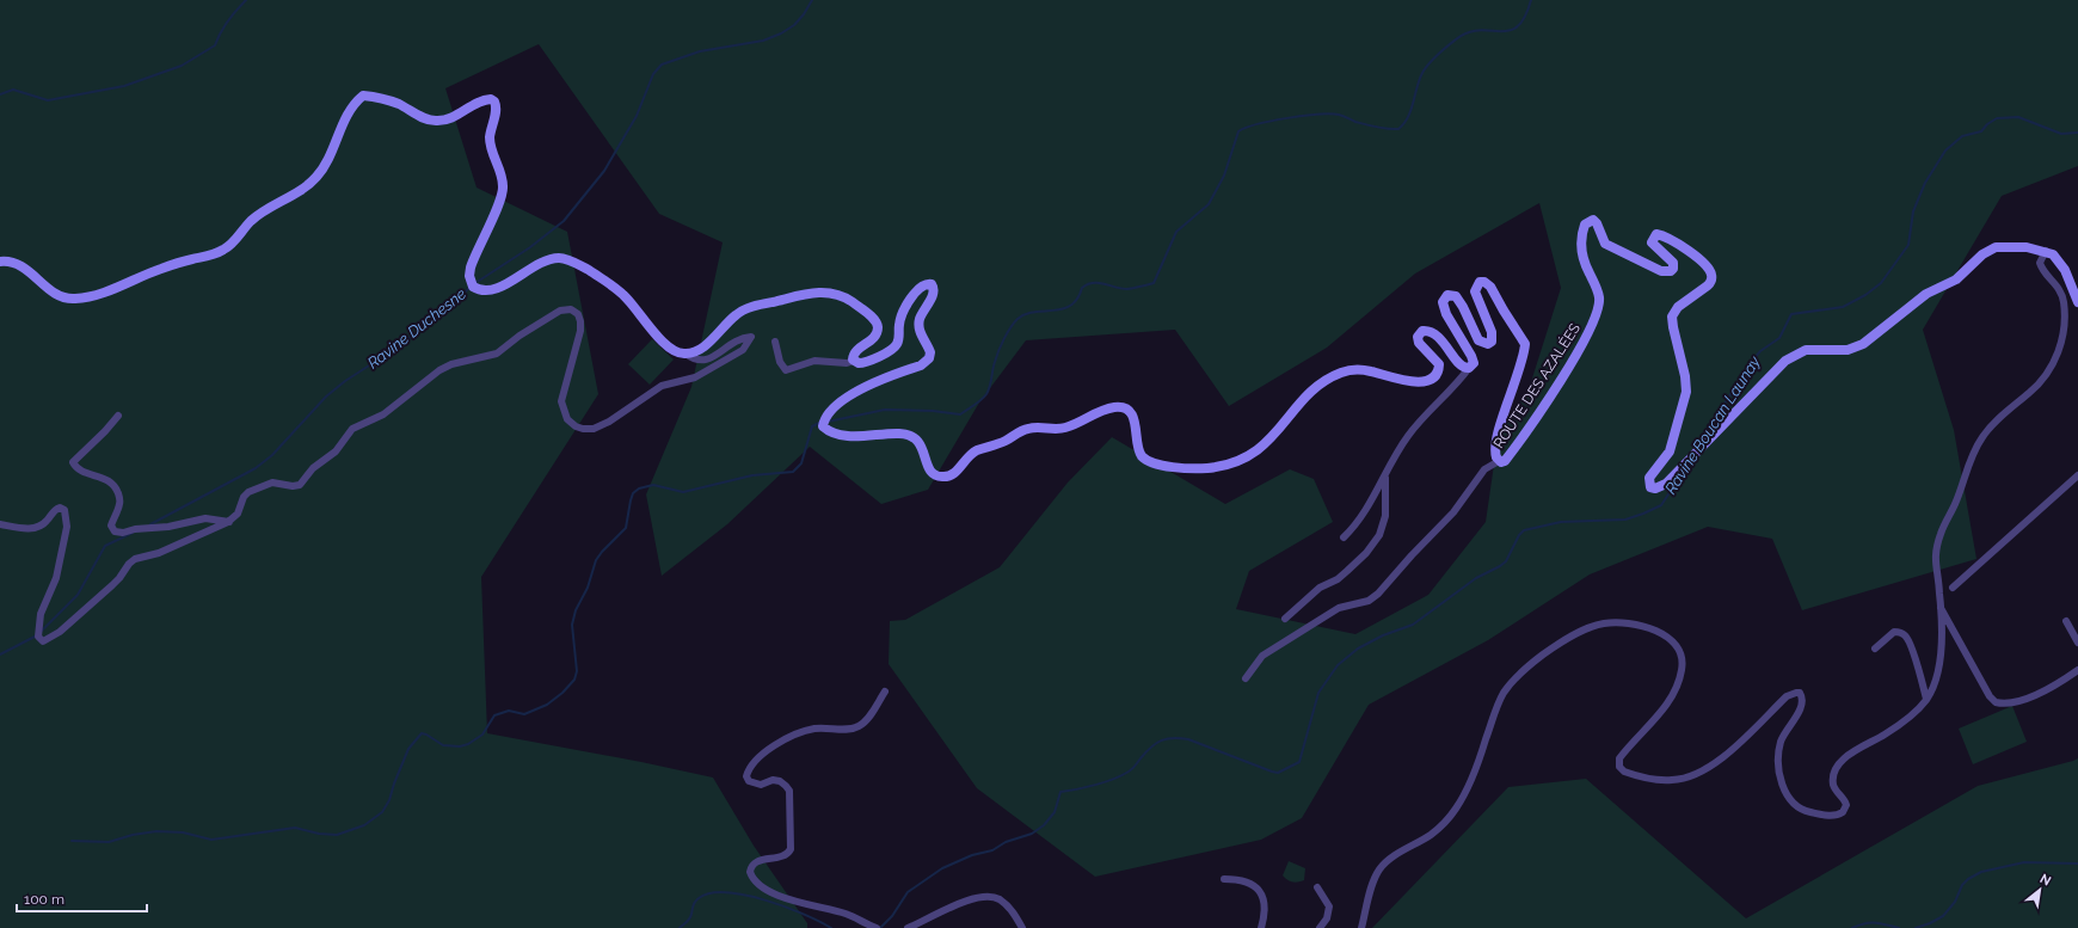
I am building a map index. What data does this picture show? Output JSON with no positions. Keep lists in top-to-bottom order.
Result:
{
  "streets": {
    "main road": ["ROUTE DES AZALÉES"]
  },
  "water": ["Ravine Duchesne", "Ravine Boucan Launay"],
  "scale_bar": "100 m",
  "north": "top right"
}
